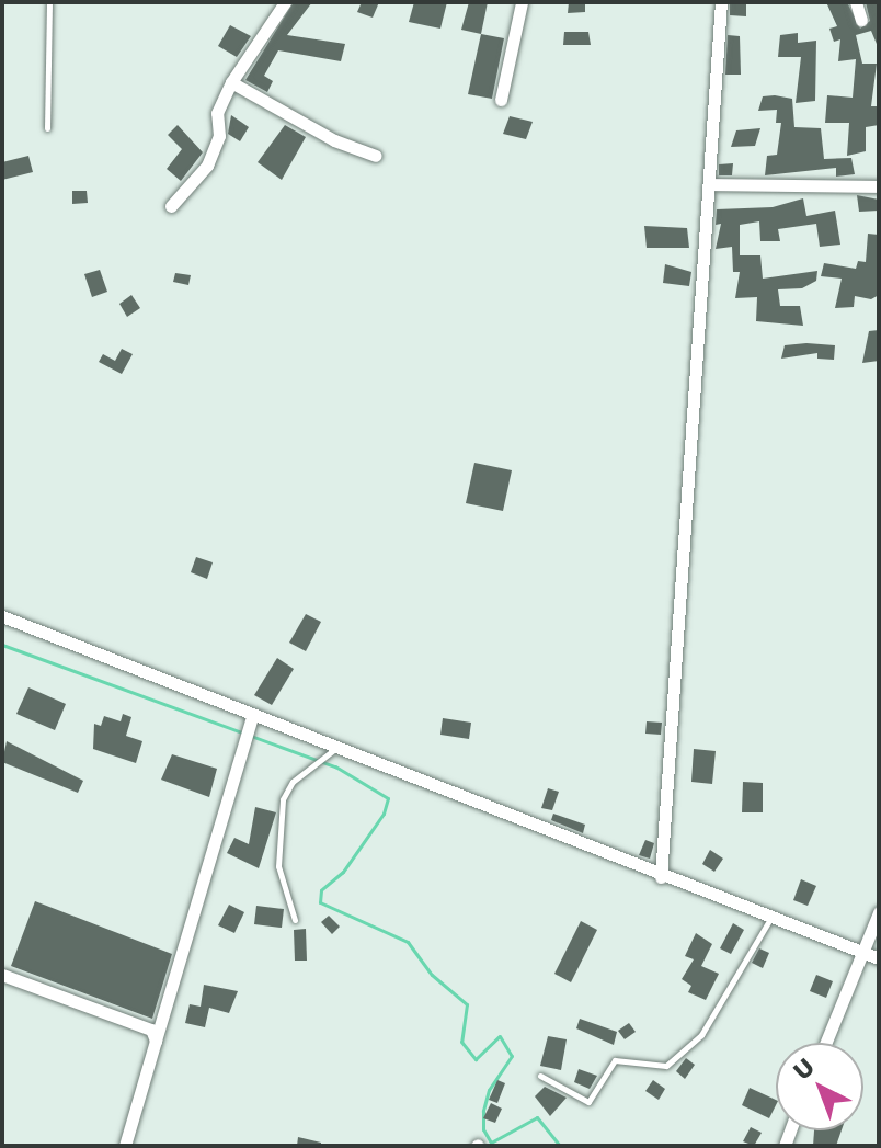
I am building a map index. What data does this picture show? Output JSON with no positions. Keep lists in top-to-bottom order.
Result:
{
  "north": "top left"
}
